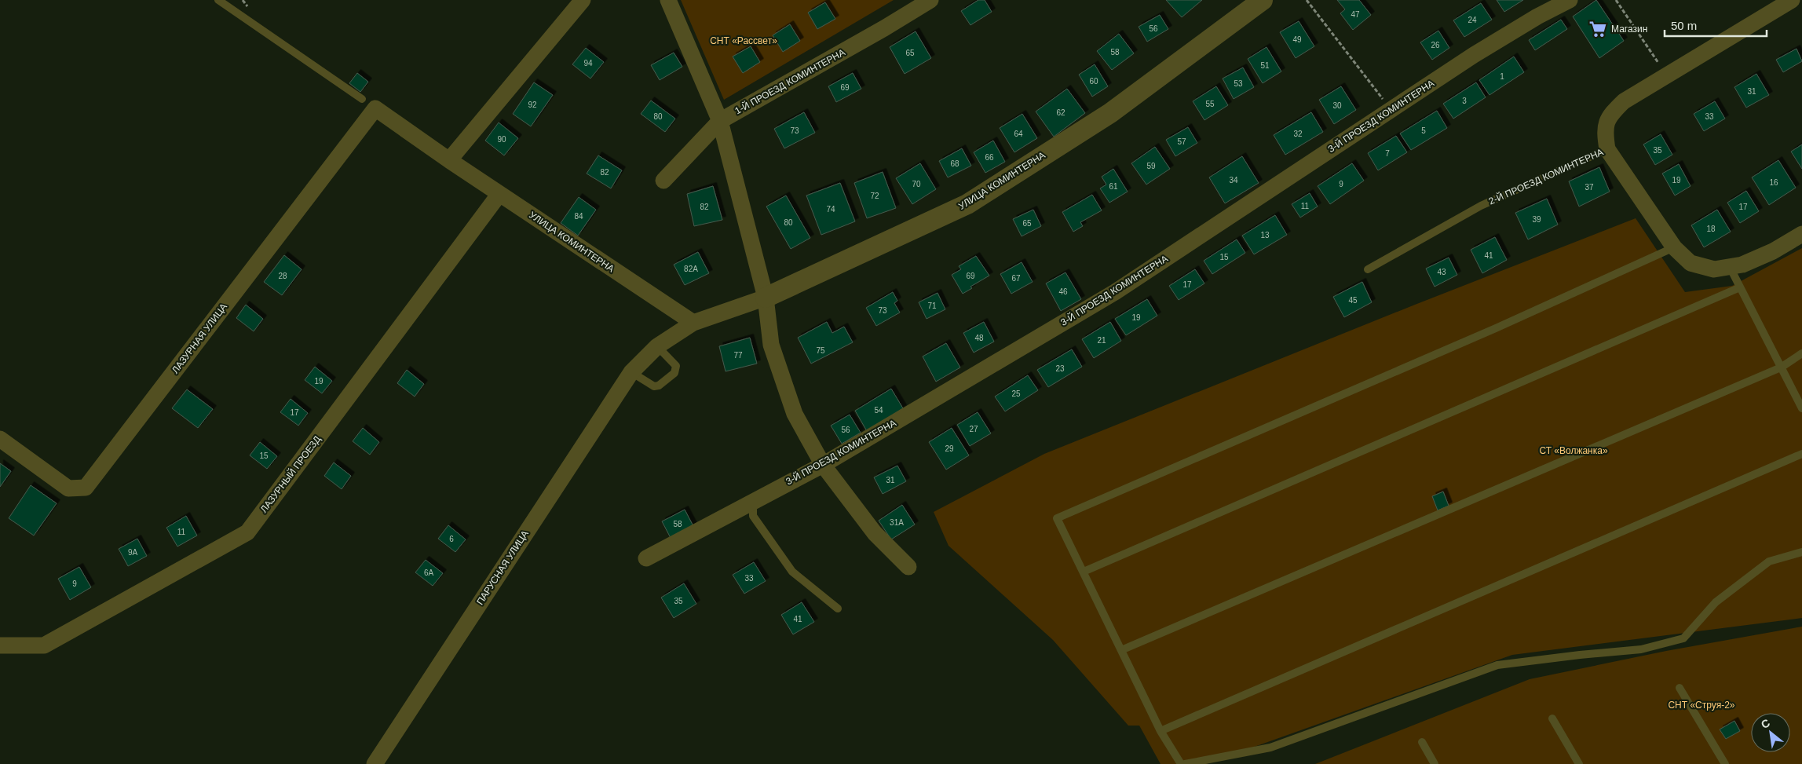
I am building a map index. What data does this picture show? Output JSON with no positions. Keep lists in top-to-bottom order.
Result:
{
  "streets": {
    "street": [
      "1-Й ПРОЕЗД КОМИНТЕРНА",
      "3-Й ПРОЕЗД КОМИНТЕРНА",
      "2-Й ПРОЕЗД КОМИНТЕРНА",
      "УЛИЦА КОМИНТЕРНА",
      "ЛАЗУРНАЯ УЛИЦА",
      "ЛАЗУРНЫЙ ПРОЕЗД",
      "ПАРУСНАЯ УЛИЦА"
    ]
  },
  "crossings": [
    ["УЛИЦА КОМИНТЕРНА", "ЛАЗУРНАЯ УЛИЦА"],
    ["УЛИЦА КОМИНТЕРНА", "ЛАЗУРНЫЙ ПРОЕЗД"],
    ["УЛИЦА КОМИНТЕРНА", "ПАРУСНАЯ УЛИЦА"]
  ],
  "parks": ["СНТ «Рассвет»", "СТ «Волжанка»", "СНТ «Струя-2»"],
  "places": {
    "supermarket": ["Магазин"]
  },
  "house_numbers": [
    "47",
    "24",
    "56",
    "49",
    "26",
    "58",
    "65",
    "94",
    "51",
    "1",
    "60",
    "53",
    "69",
    "31",
    "3",
    "55",
    "92",
    "30",
    "62",
    "80",
    "33",
    "73",
    "5",
    "64",
    "32",
    "90",
    "57",
    "35",
    "7",
    "66",
    "68",
    "59",
    "82",
    "34",
    "19",
    "16",
    "70",
    "9",
    "61",
    "37",
    "72",
    "11",
    "82",
    "17",
    "74",
    "84",
    "39",
    "80",
    "65",
    "18",
    "13",
    "41",
    "15",
    "82А",
    "43",
    "28",
    "69",
    "67",
    "17",
    "46",
    "45",
    "71",
    "73",
    "19",
    "48",
    "21",
    "75",
    "77",
    "23",
    "19",
    "25",
    "54",
    "17",
    "27",
    "56",
    "29",
    "15",
    "31",
    "31А",
    "58",
    "11",
    "6",
    "9А",
    "6А",
    "33",
    "9",
    "35",
    "41"
  ],
  "scale_bar": "50 m",
  "north": "top left"
}
